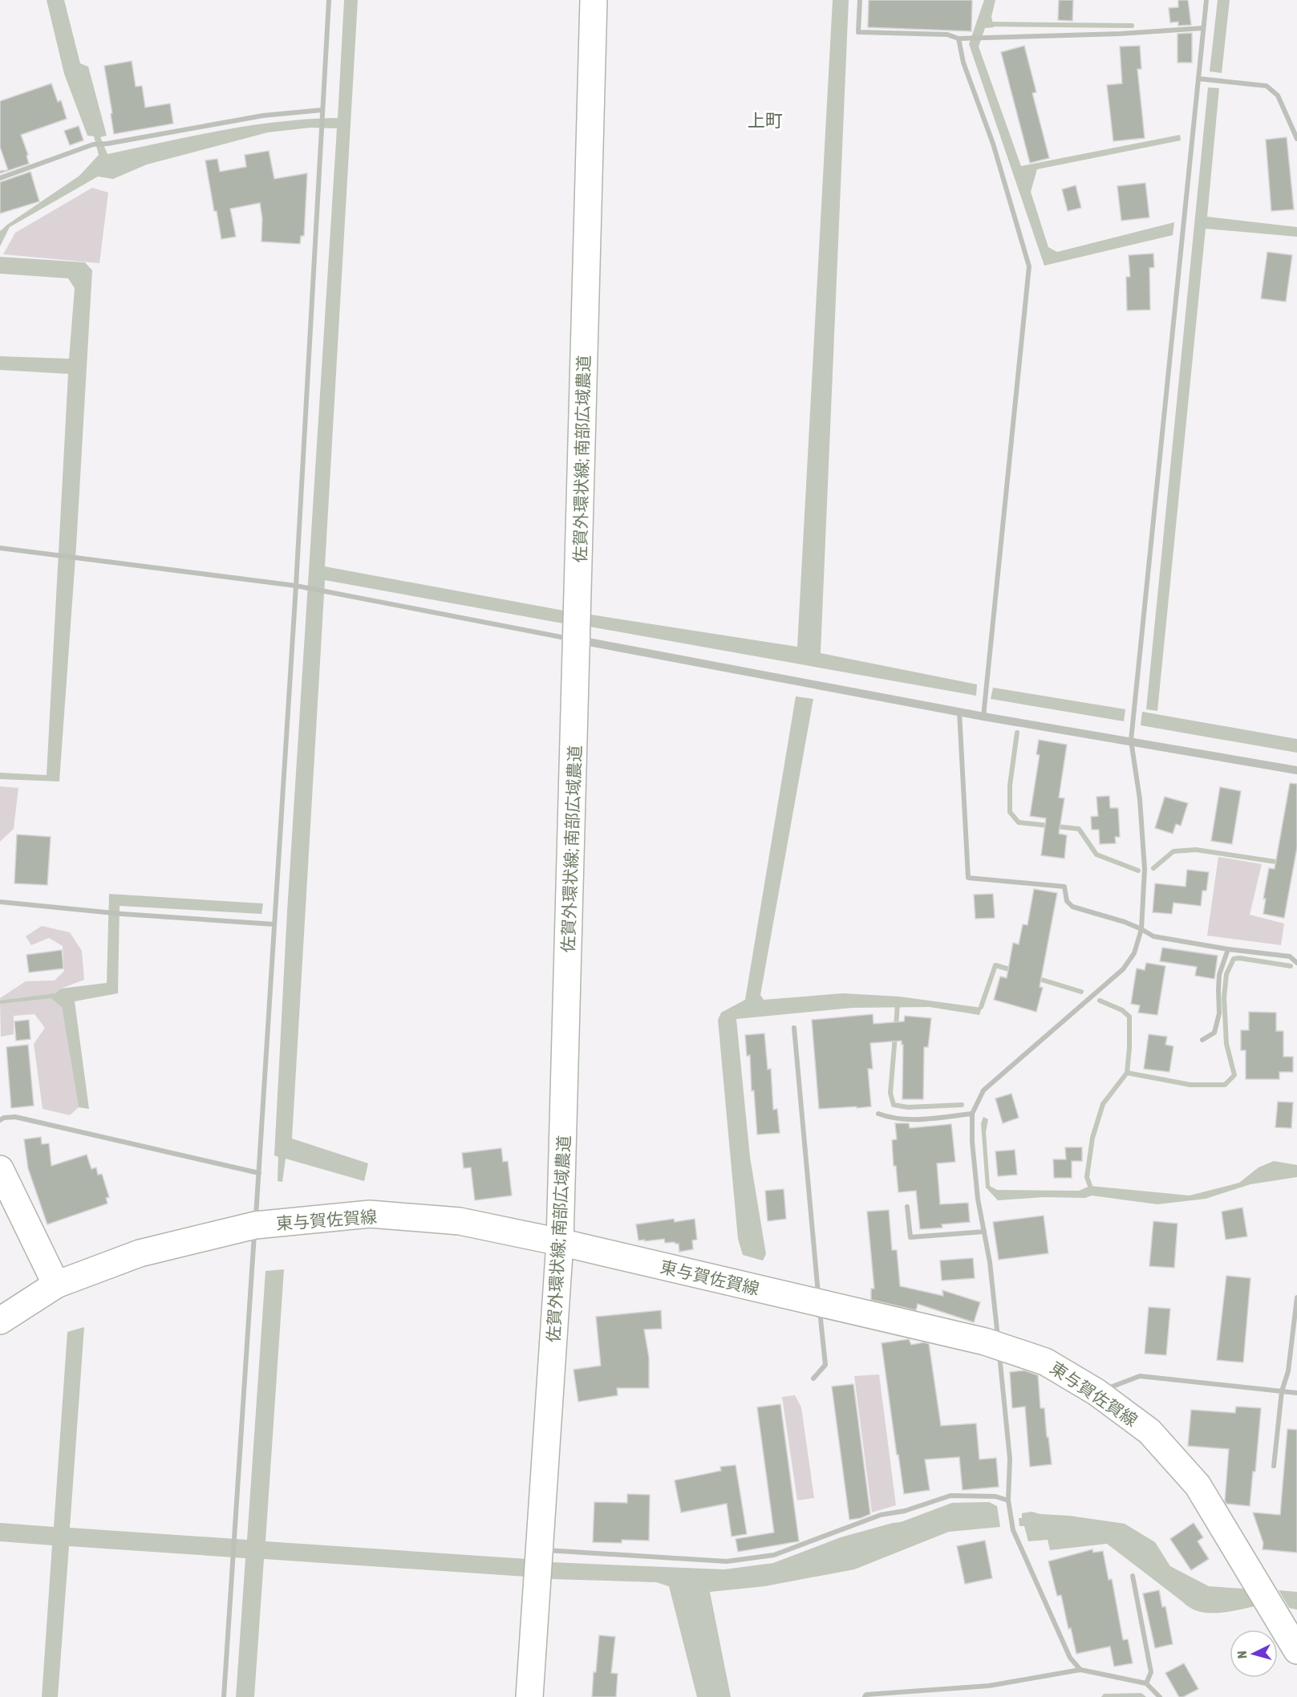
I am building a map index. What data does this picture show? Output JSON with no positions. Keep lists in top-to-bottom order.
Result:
{
  "streets": {
    "main road": ["佐賀外環状線; 南部広域農道", "東与賀佐賀線"]
  },
  "crossings": [
    ["佐賀外環状線; 南部広域農道", "東与賀佐賀線"]
  ],
  "districts": ["上町"],
  "north": "left"
}
